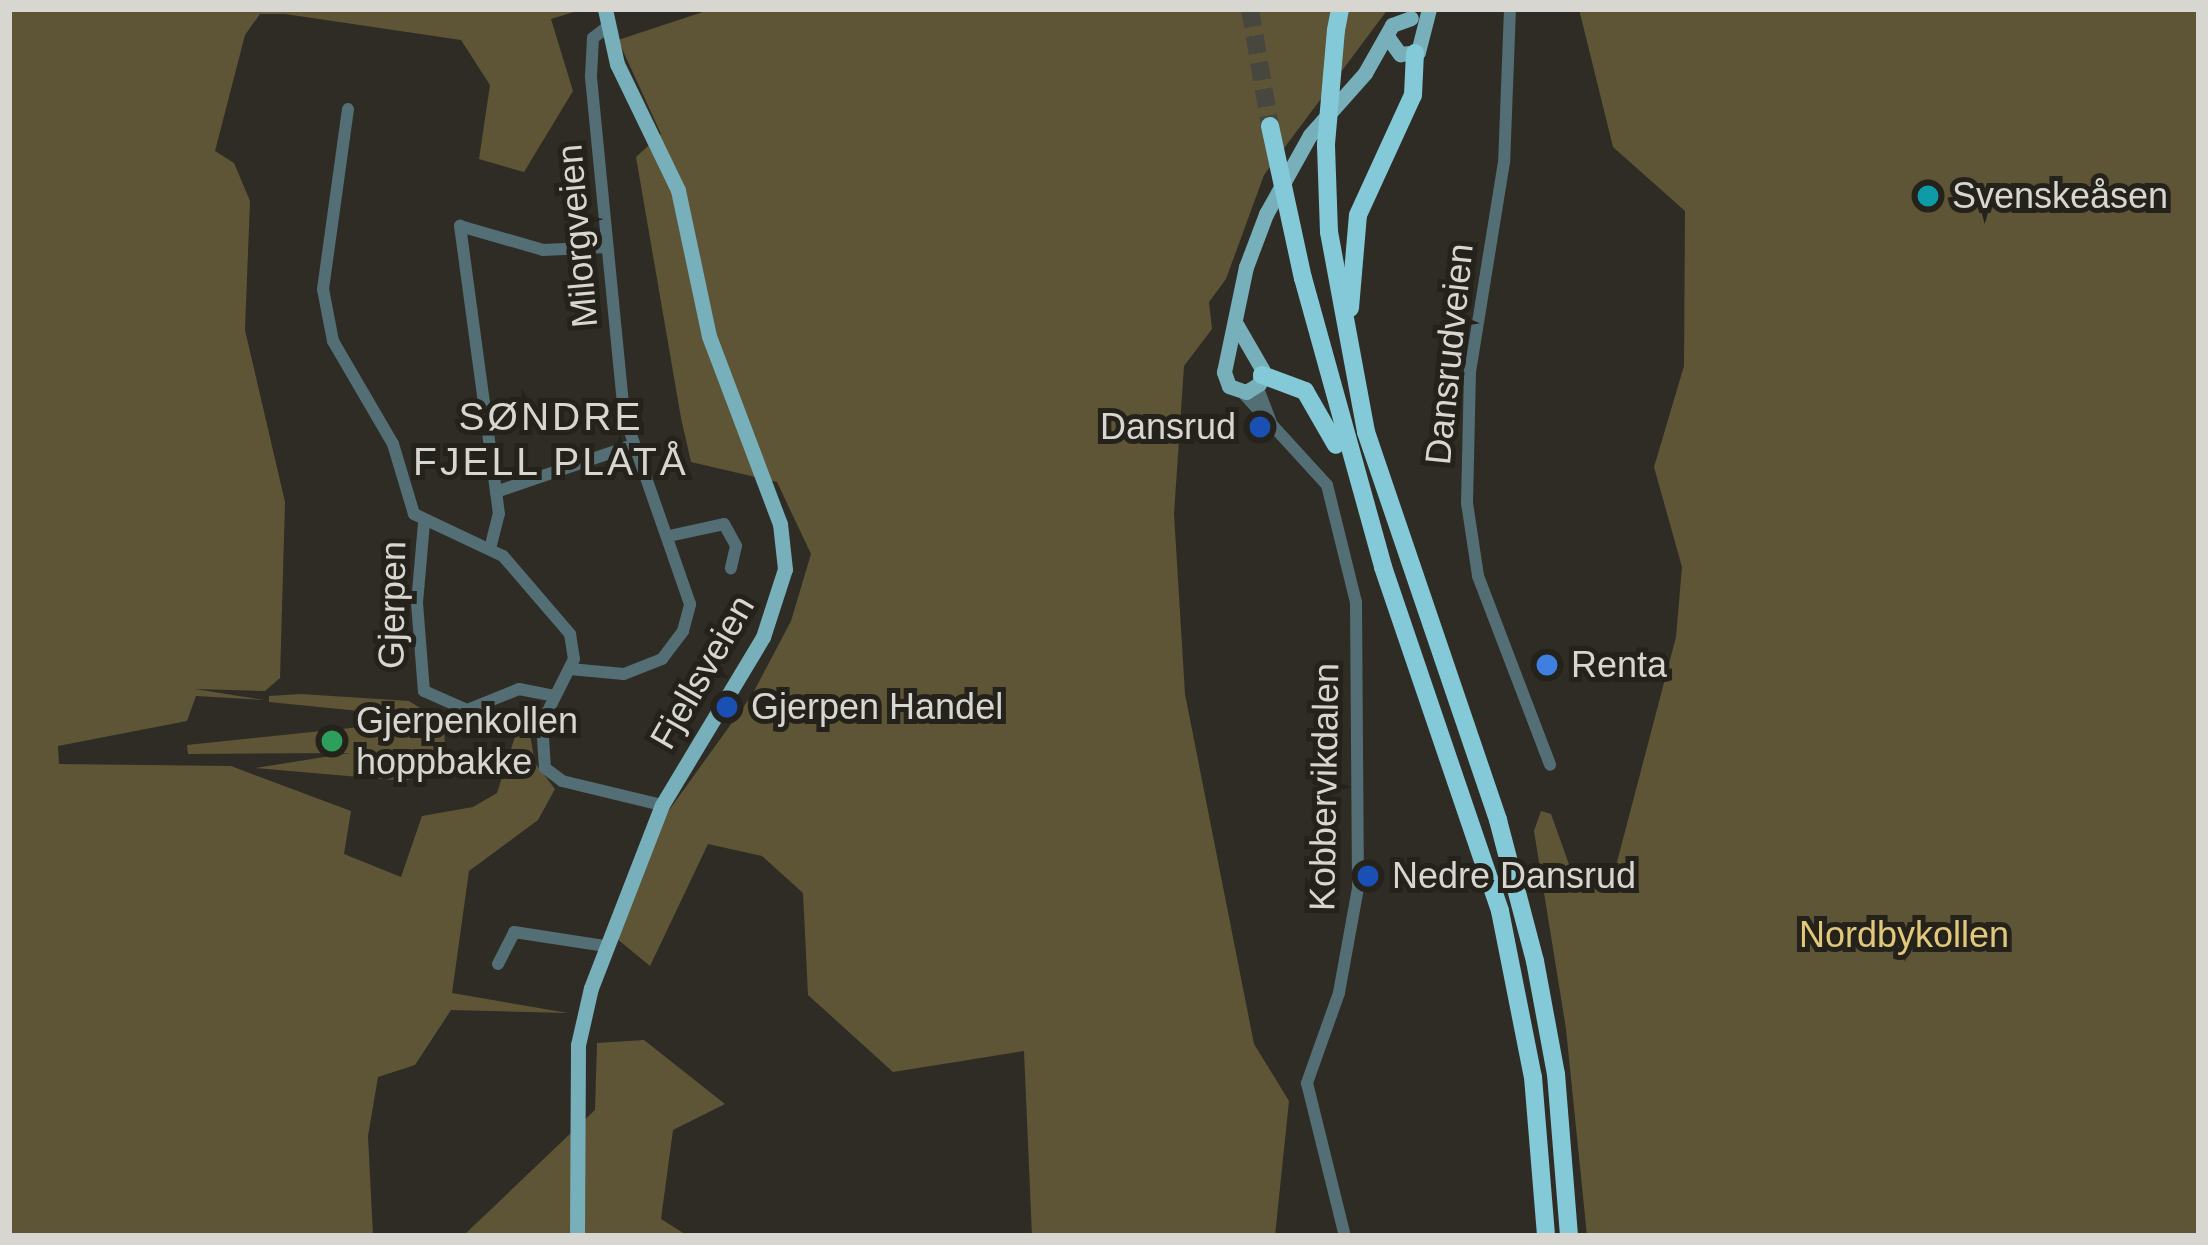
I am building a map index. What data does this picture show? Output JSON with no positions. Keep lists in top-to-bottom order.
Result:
{
  "streets": {
    "main road": ["Fjellsveien"],
    "street": [
      "Milorgveien",
      "Dansrudveien",
      "Gjerpen",
      "Kobbervikdalen"
    ]
  },
  "crossings": [
    ["Milorgveien", "Fjellsveien"]
  ],
  "districts": ["SØNDRE FJELL PLATÅ"],
  "parks": ["Nordbykollen"],
  "places": [
    "Svenskeåsen",
    "Dansrud",
    "Renta",
    "Gjerpen Handel",
    "Gjerpenkollen hoppbakke",
    "Nedre Dansrud"
  ]
}
